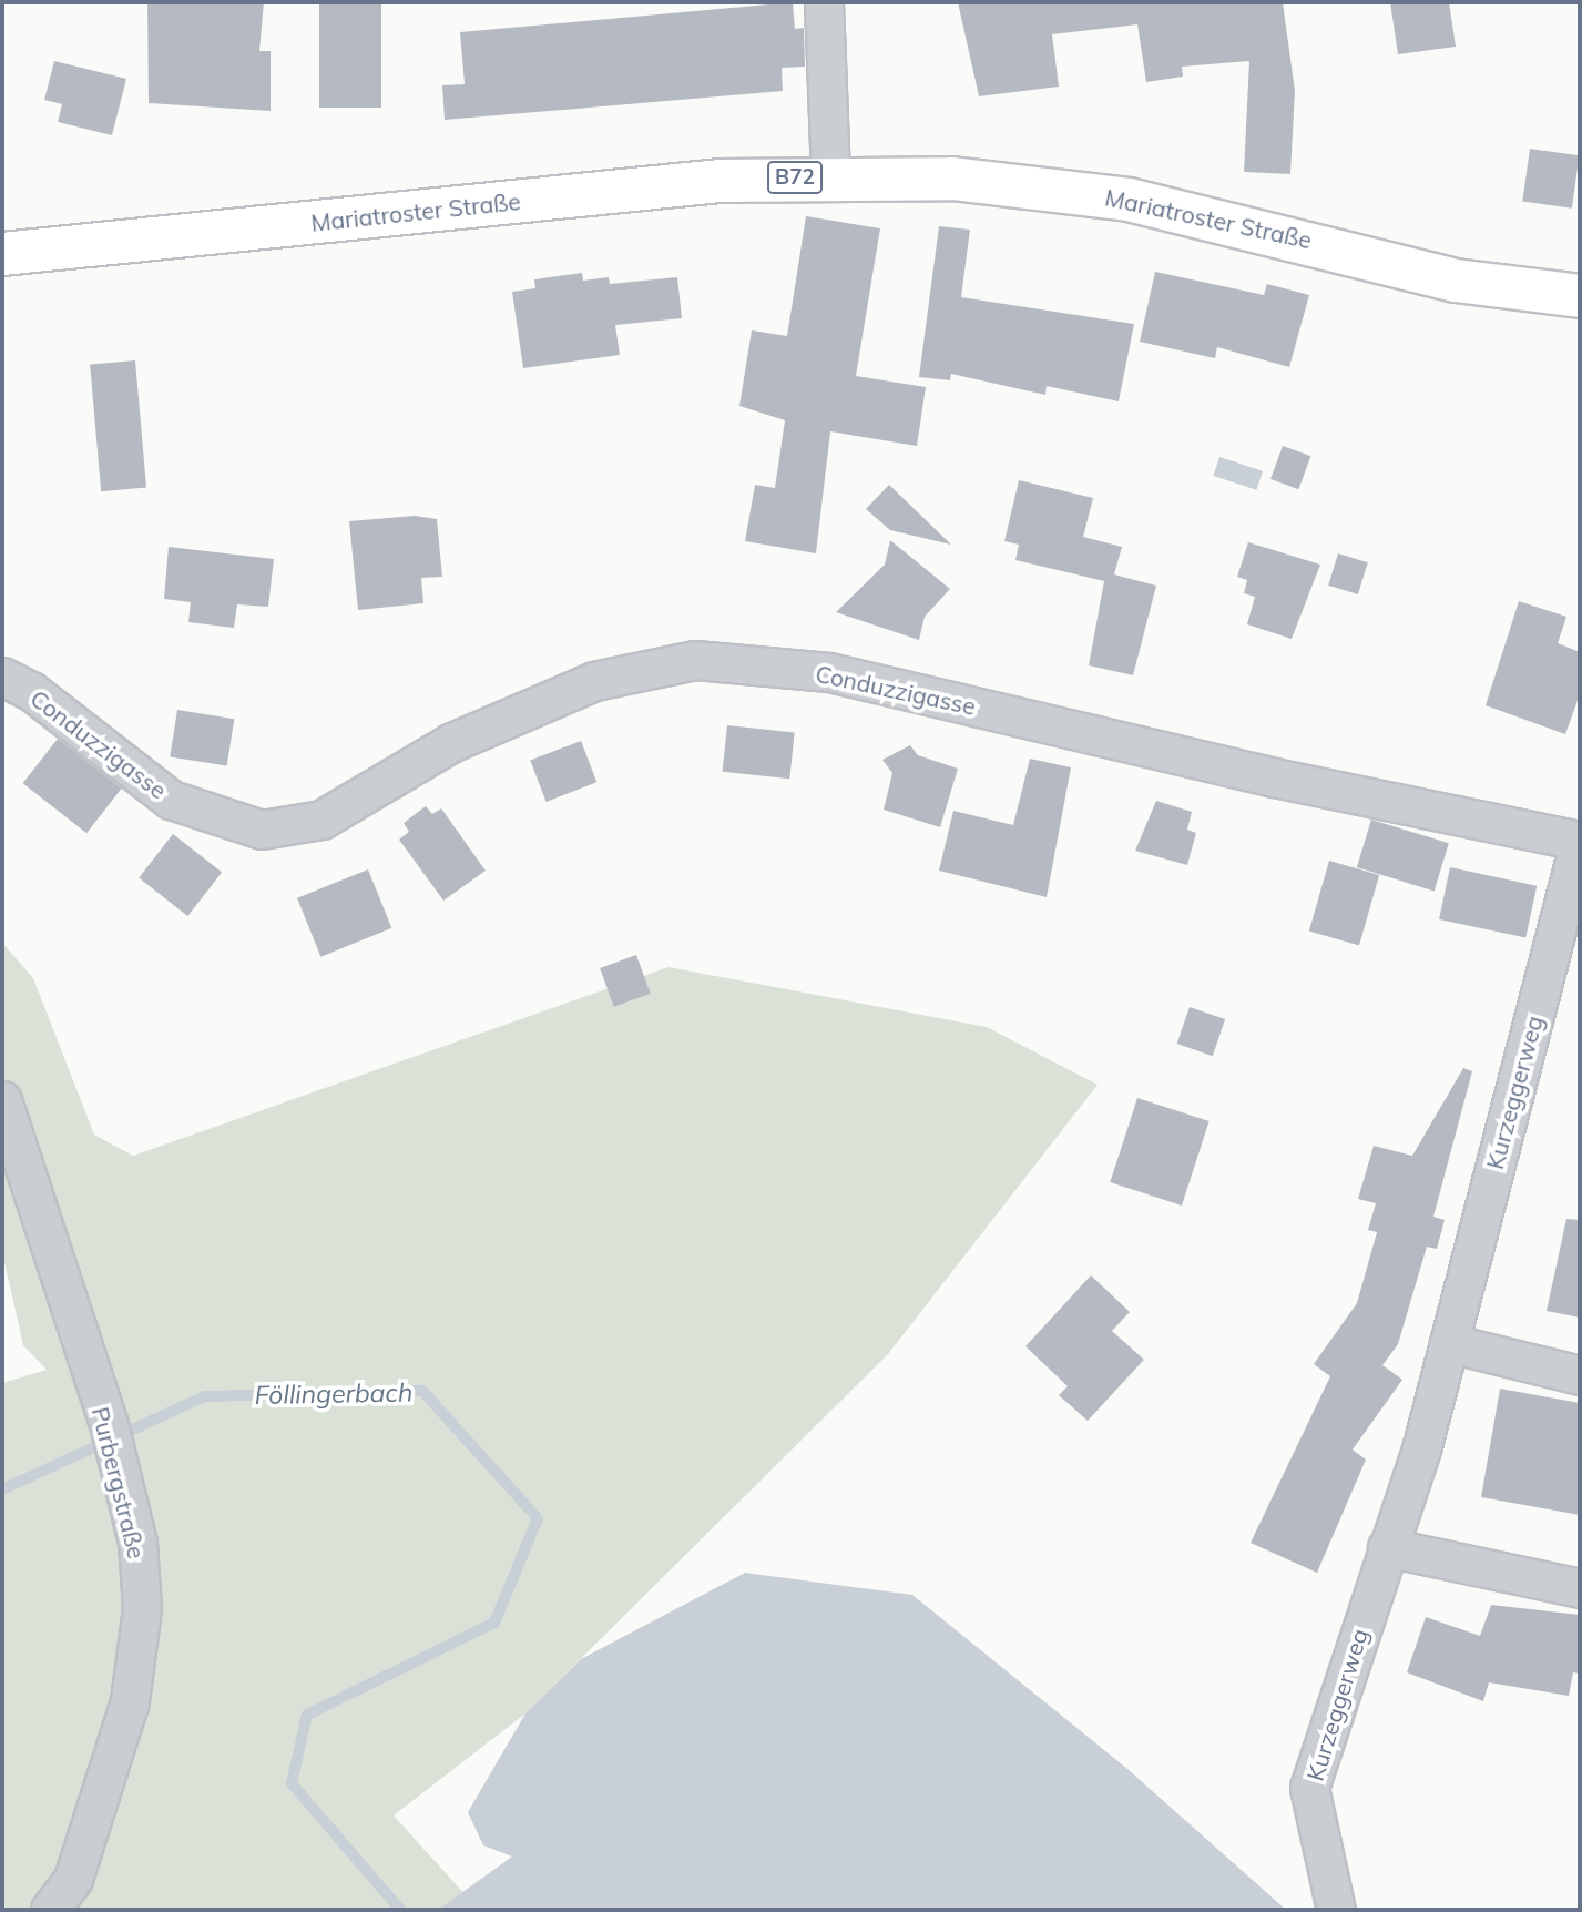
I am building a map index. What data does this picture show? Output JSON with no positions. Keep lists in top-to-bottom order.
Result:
{
  "streets": {
    "main road": ["B72", "Mariatroster Straße"],
    "street": ["Conduzzigasse", "Kurzeggerweg", "Purbergstraße"]
  },
  "crossings": [
    ["Conduzzigasse", "Kurzeggerweg"]
  ],
  "water": ["Föllingerbach"]
}
